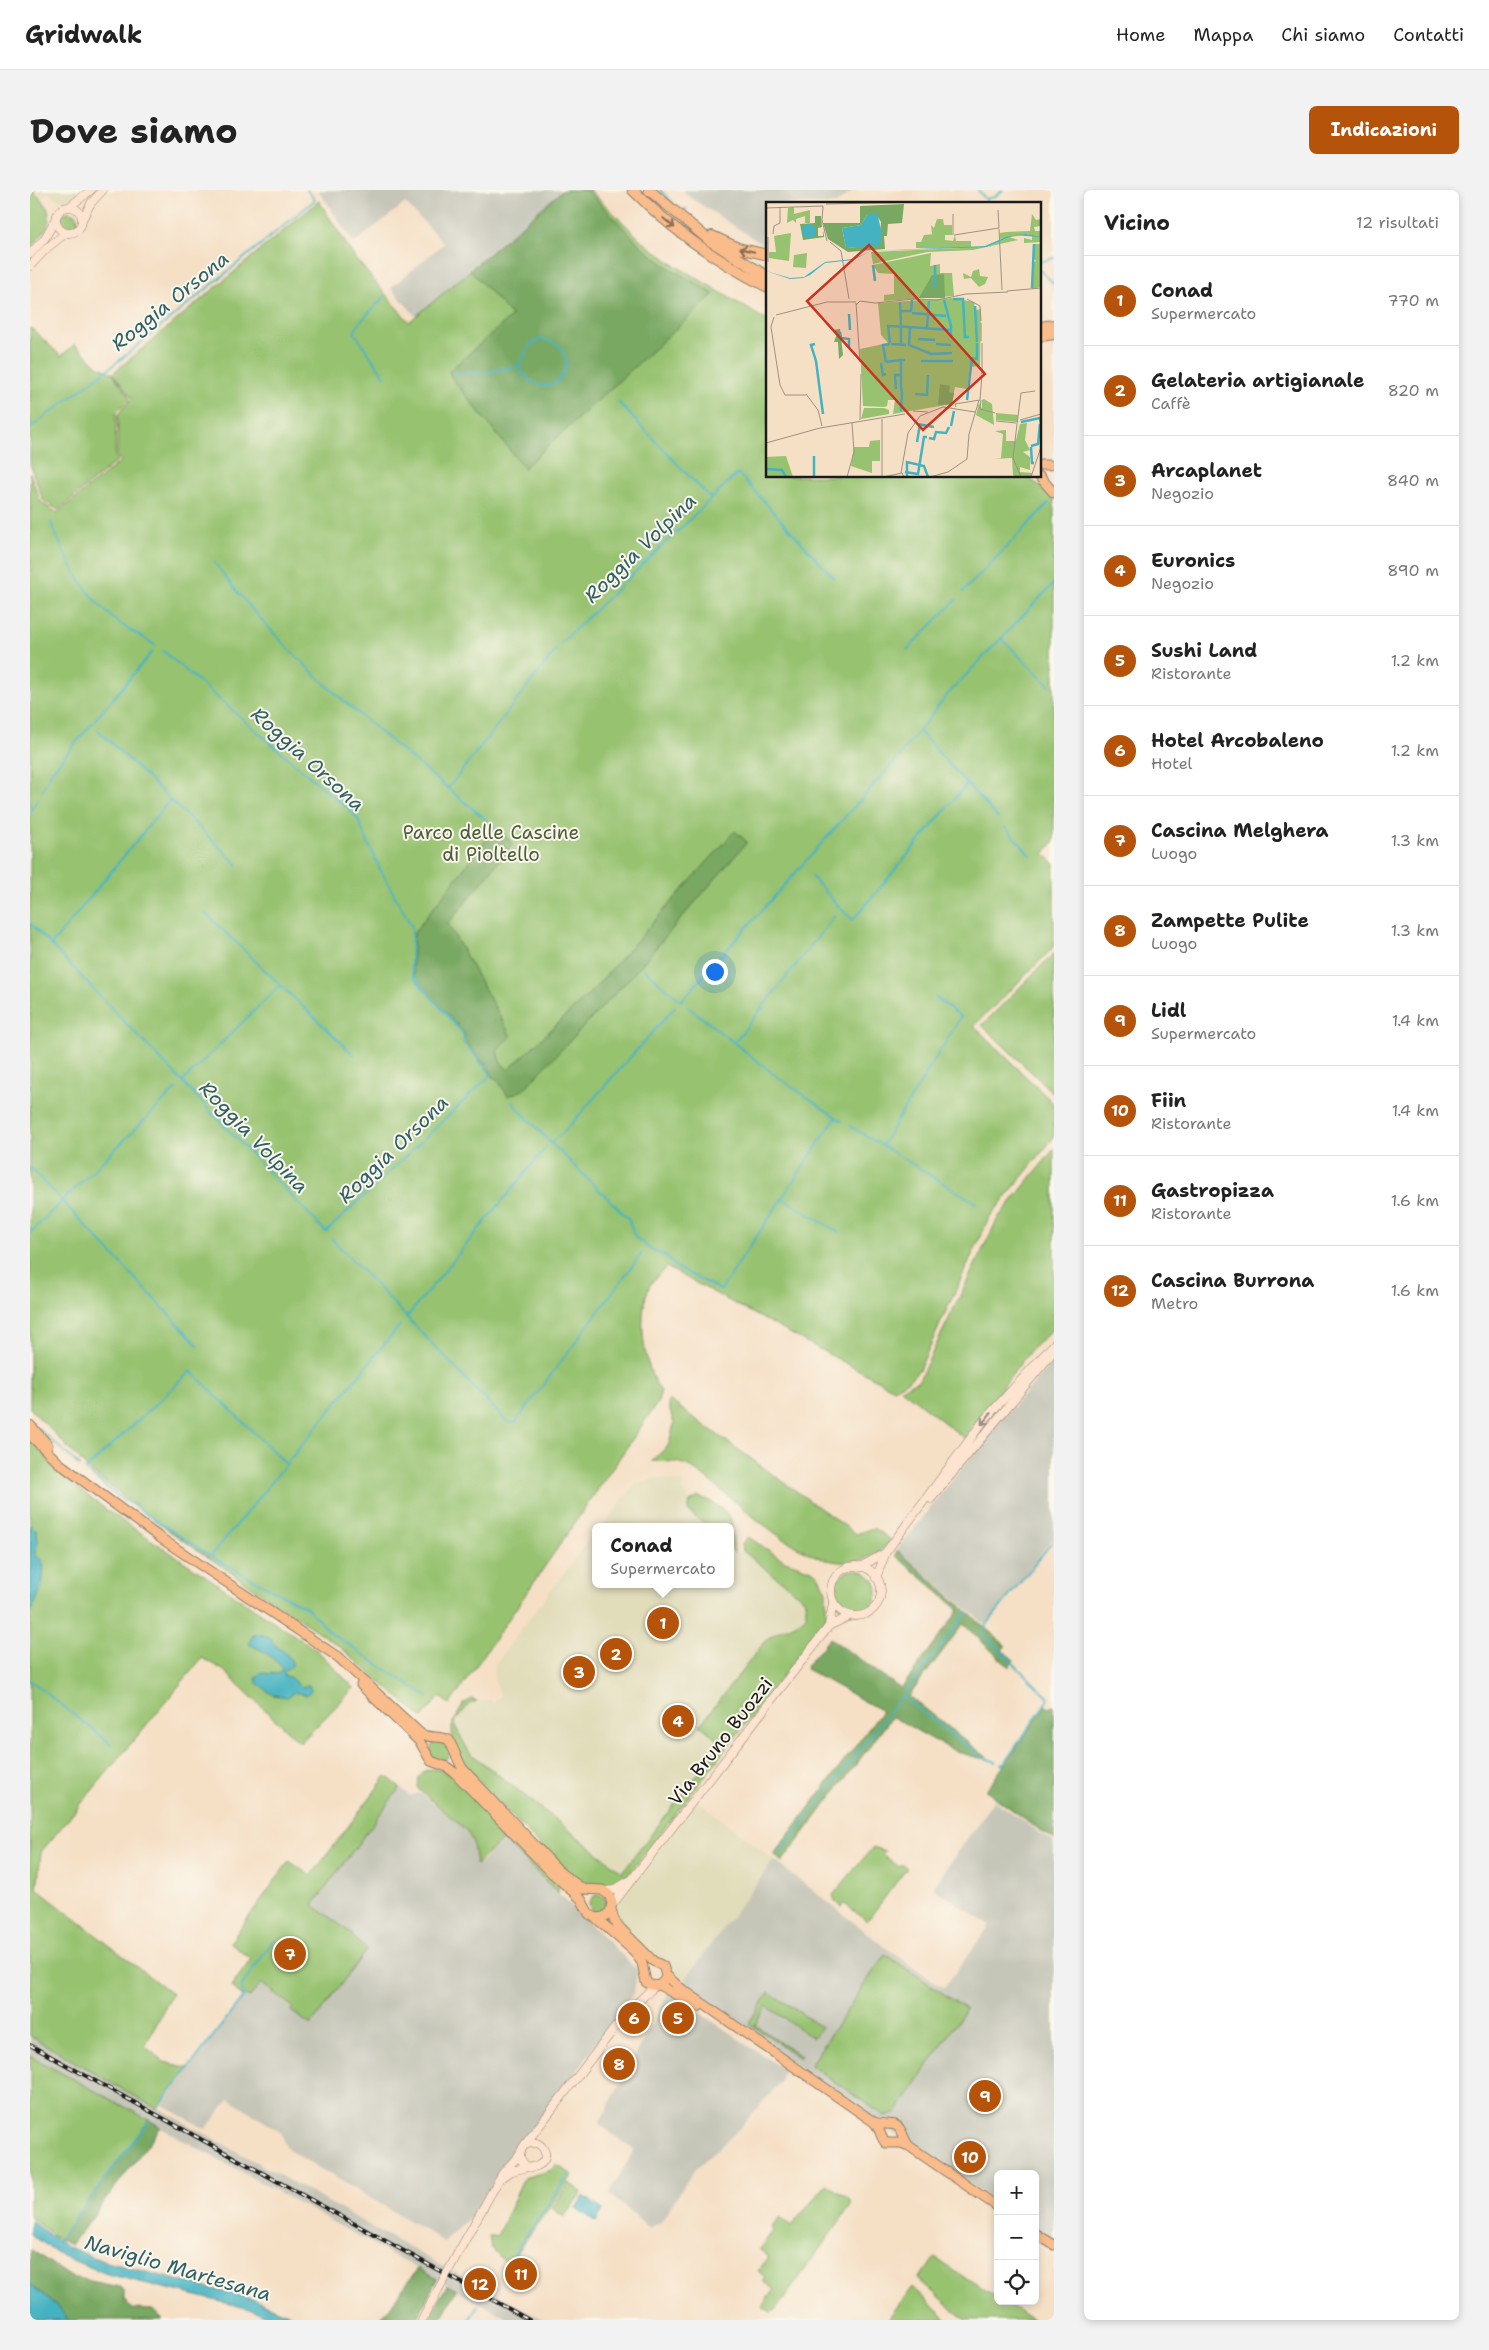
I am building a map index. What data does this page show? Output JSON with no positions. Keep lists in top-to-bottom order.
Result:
{
  "streets": {
    "main road": ["Via Bruno Buozzi"]
  },
  "water": ["Roggia Orsona", "Roggia Volpina", "Naviglio Martesana"],
  "parks": ["Parco delle Cascine di Pioltello"],
  "page": {
    "header": "Gridwalk",
    "nav": [
      "Home",
      "Mappa",
      "Chi siamo",
      "Contatti"
    ],
    "buttons": "Indicazioni",
    "title": "Dove siamo",
    "heading": ["Vicino", "12 risultati"],
    "list": [
      {
        "mark": "1",
        "name": "Conad",
        "note": "Supermercato",
        "value": "770 m"
      },
      {
        "mark": "2",
        "name": "Gelateria artigianale",
        "note": "Caffè",
        "value": "820 m"
      },
      {
        "mark": "3",
        "name": "Arcaplanet",
        "note": "Negozio",
        "value": "840 m"
      },
      {
        "mark": "4",
        "name": "Euronics",
        "note": "Negozio",
        "value": "890 m"
      },
      {
        "mark": "5",
        "name": "Sushi Land",
        "note": "Ristorante",
        "value": "1.2 km"
      },
      {
        "mark": "6",
        "name": "Hotel Arcobaleno",
        "note": "Hotel",
        "value": "1.2 km"
      },
      {
        "mark": "7",
        "name": "Cascina Melghera",
        "note": "Luogo",
        "value": "1.3 km"
      },
      {
        "mark": "8",
        "name": "Zampette Pulite",
        "note": "Luogo",
        "value": "1.3 km"
      },
      {
        "mark": "9",
        "name": "Lidl",
        "note": "Supermercato",
        "value": "1.4 km"
      },
      {
        "mark": "10",
        "name": "Fiin",
        "note": "Ristorante",
        "value": "1.4 km"
      },
      {
        "mark": "11",
        "name": "Gastropizza",
        "note": "Ristorante",
        "value": "1.6 km"
      },
      {
        "mark": "12",
        "name": "Cascina Burrona",
        "note": "Metro",
        "value": "1.6 km"
      }
    ],
    "popup": ["Conad", "Supermercato"],
    "pins": [
      "1",
      "2",
      "3",
      "4",
      "7",
      "5",
      "6",
      "8",
      "9",
      "10",
      "11",
      "12"
    ],
    "map_buttons": ["+", "−"]
  }
}
